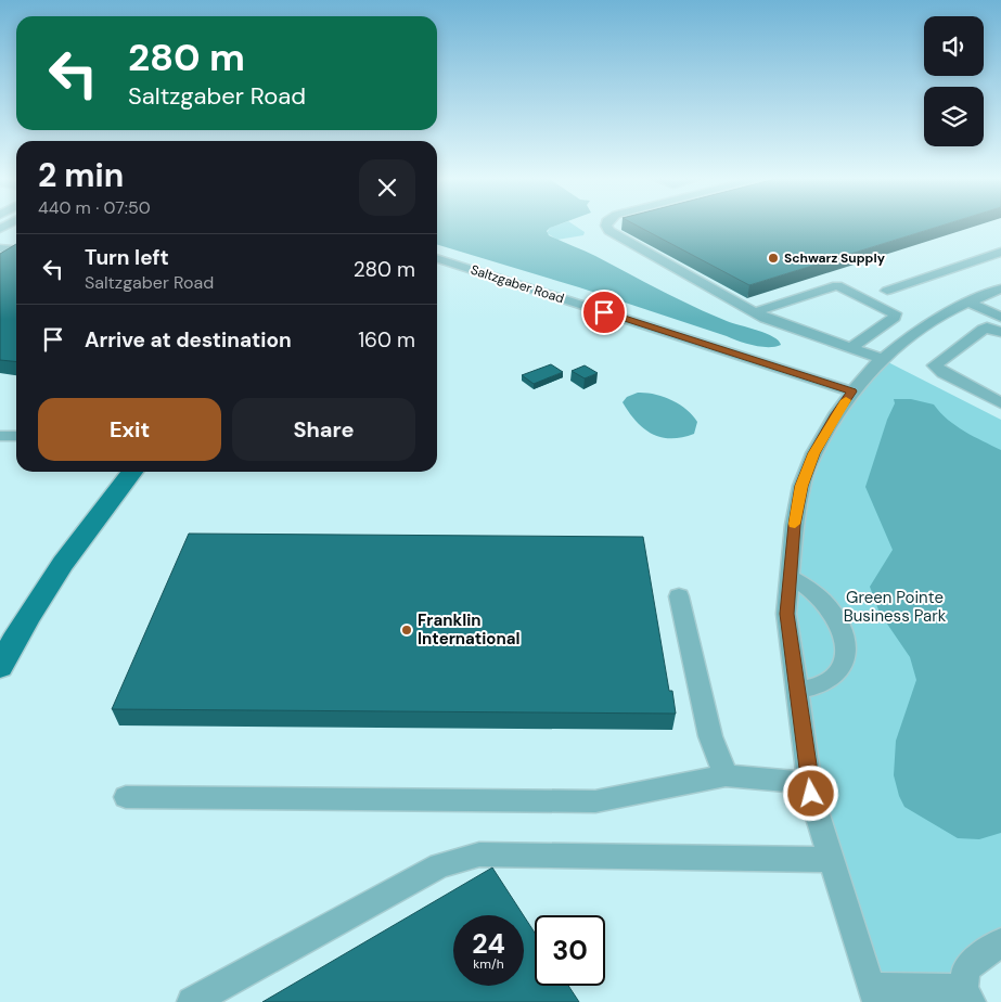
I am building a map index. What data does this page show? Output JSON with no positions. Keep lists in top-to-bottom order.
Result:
{
  "streets": {
    "street": ["Saltzgaber Road"]
  },
  "parks": ["Green Pointe Business Park"],
  "places": ["Schwarz Supply", "Franklin International"],
  "page": {
    "turn": ["280 m", "Saltzgaber Road"],
    "heading": ["2 min", "440 m · 07:50"],
    "list": [
      {
        "name": "Turn left",
        "note": "Saltzgaber Road",
        "value": "280 m"
      },
      {
        "name": "Arrive at destination",
        "value": "160 m"
      }
    ],
    "buttons": ["Exit", "Share"],
    "speed": "24 km/h",
    "limit": "30"
  }
}
